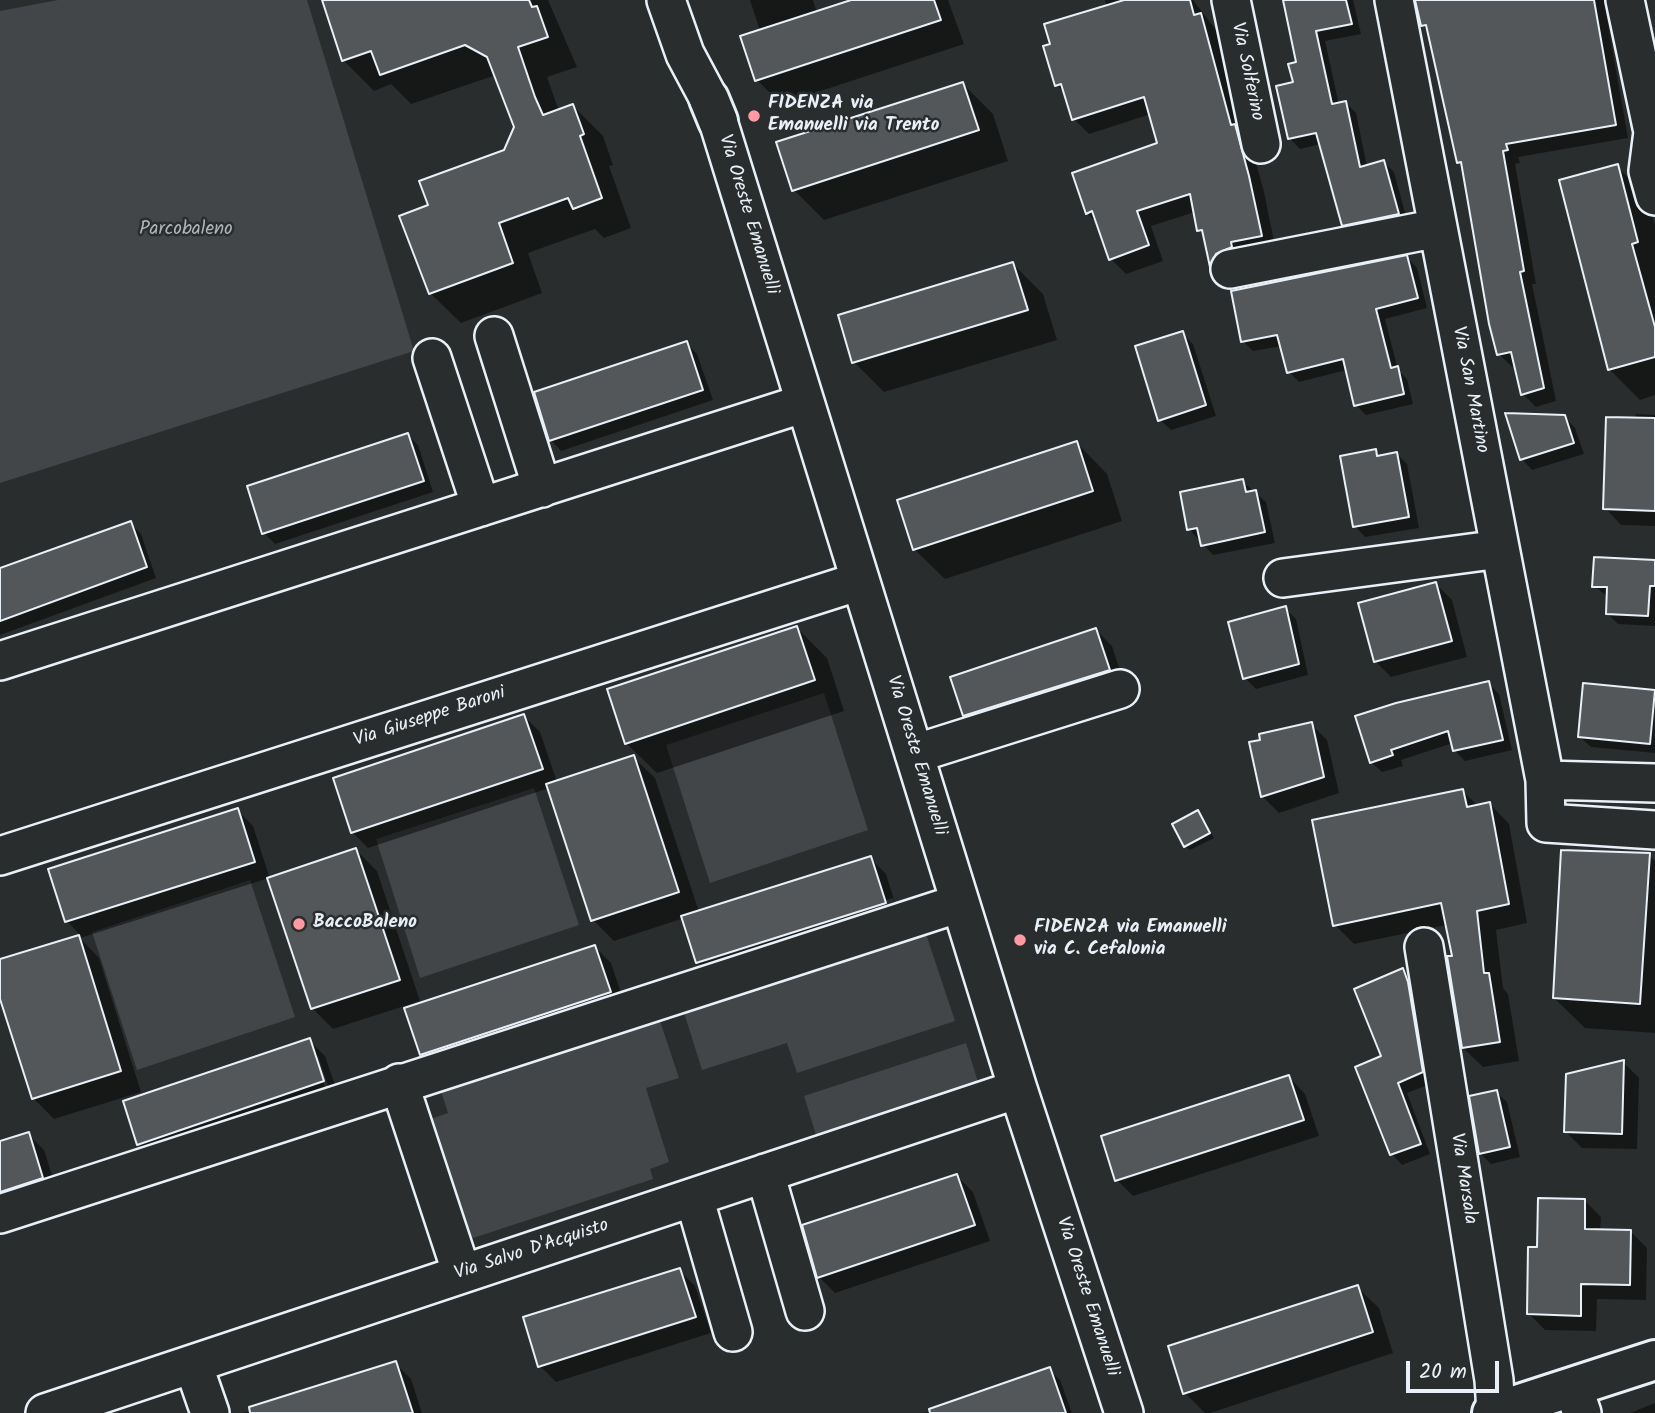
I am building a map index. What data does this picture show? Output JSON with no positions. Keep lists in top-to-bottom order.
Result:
{
  "streets": {
    "street": [
      "Via Solferino",
      "Via Oreste Emanuelli",
      "Via San Martino",
      "Via Giuseppe Baroni",
      "Via Marsala",
      "Via Salvo D'Acquisto"
    ]
  },
  "crossings": [
    ["Via Oreste Emanuelli", "Via Giuseppe Baroni"],
    ["Via Oreste Emanuelli", "Via Salvo D'Acquisto"]
  ],
  "parks": ["Parcobaleno"],
  "places": ["FIDENZA via Emanuelli via Trento", "BaccoBaleno", "FIDENZA via Emanuelli via C. Cefalonia"],
  "scale_bar": "20 m"
}
